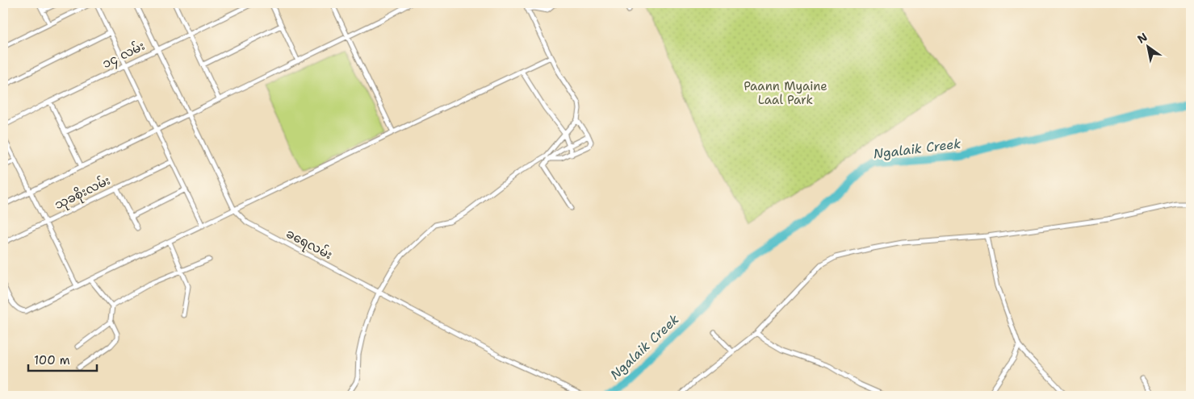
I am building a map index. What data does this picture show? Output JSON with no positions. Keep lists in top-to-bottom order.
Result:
{
  "streets": {
    "street": ["၁၄ လမ်း", "သုခစိုးလမ်း", "ခရေလမ်း"]
  },
  "crossings": [
    ["၁၄ လမ်း", "ခရေလမ်း"]
  ],
  "water": ["Ngalaik Creek"],
  "parks": ["Paann Myaine Laal Park"],
  "scale_bar": "100 m",
  "north": "top left"
}
